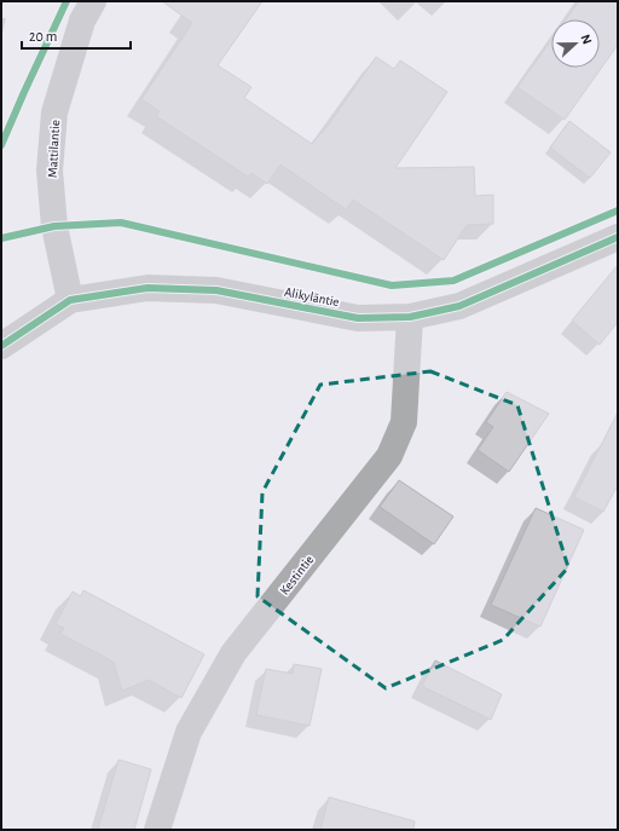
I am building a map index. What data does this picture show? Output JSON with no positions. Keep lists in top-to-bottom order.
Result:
{
  "streets": {
    "street": ["Mattilantie", "Alikyläntie", "Kestintie"]
  },
  "crossings": [
    ["Mattilantie", "Alikyläntie"],
    ["Alikyläntie", "Kestintie"]
  ],
  "scale_bar": "20 m",
  "north": "right"
}
